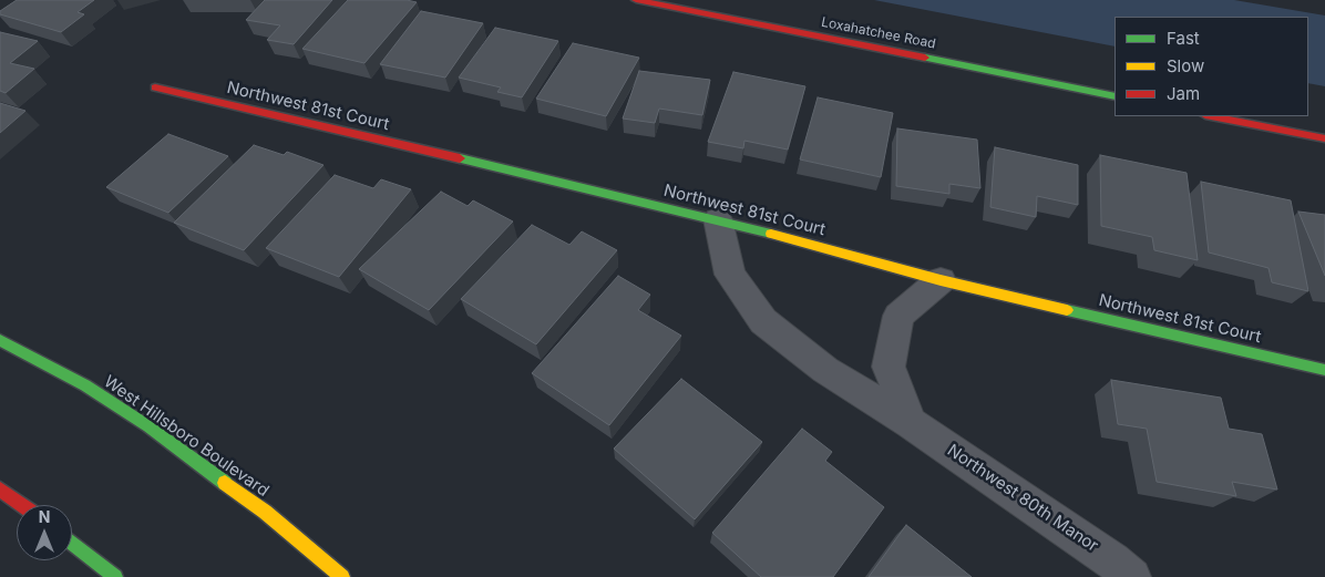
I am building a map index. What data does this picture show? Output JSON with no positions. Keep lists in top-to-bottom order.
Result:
{
  "streets": {
    "street": [
      "Loxahatchee Road",
      "Northwest 81st Court",
      "West Hillsboro Boulevard",
      "Northwest 80th Manor"
    ]
  },
  "crossings": [
    ["Northwest 81st Court", "Northwest 80th Manor"]
  ],
  "legend": ["Fast", "Slow", "Jam"],
  "north": "top"
}
